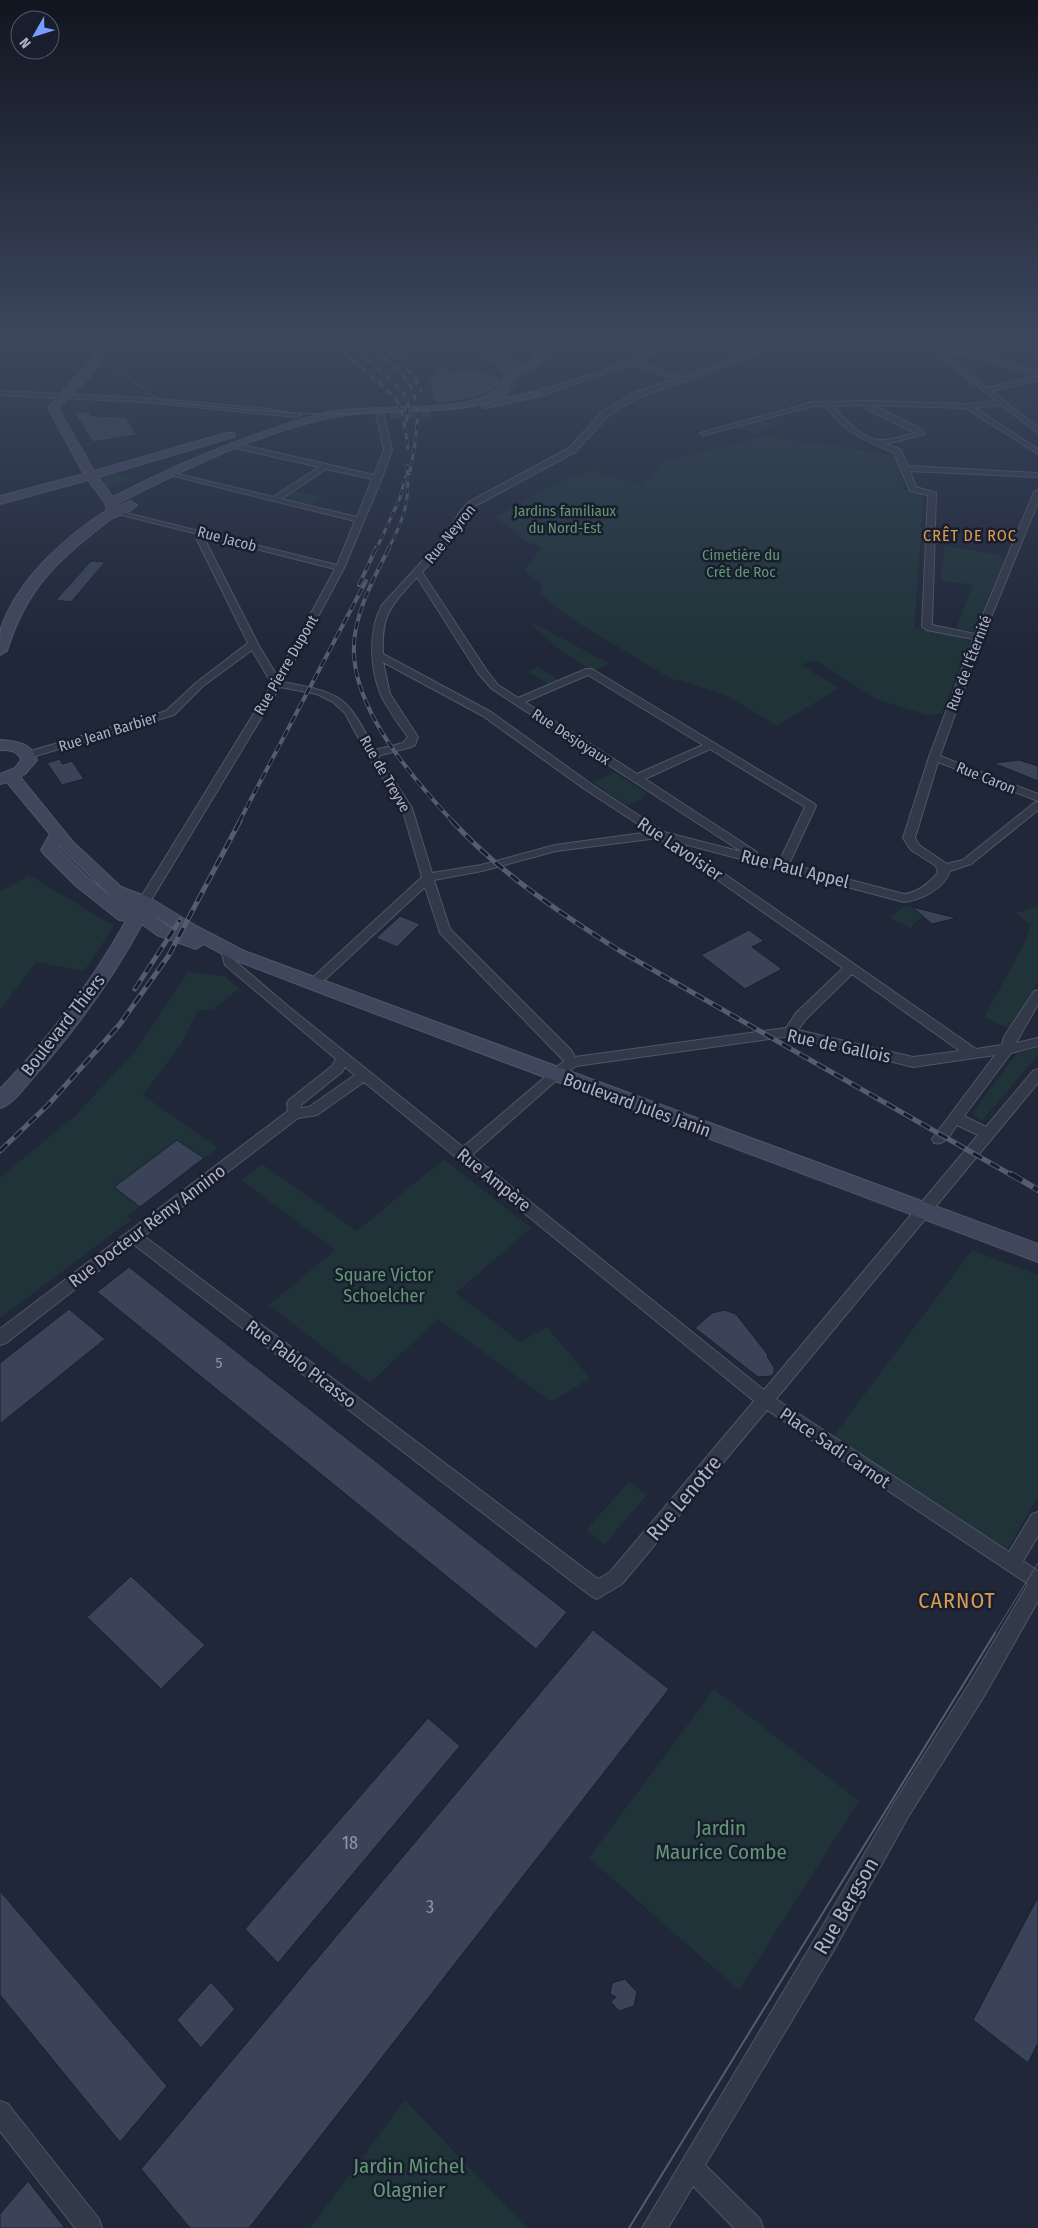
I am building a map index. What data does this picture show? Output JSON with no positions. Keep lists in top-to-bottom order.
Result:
{
  "streets": {
    "main road": ["Boulevard Thiers", "Boulevard Jules Janin"],
    "street": [
      "Rue Neyron",
      "Rue Jacob",
      "Rue de l'Éternité",
      "Rue Pierre Dupont",
      "Rue Jean Barbier",
      "Rue Desjoyaux",
      "Rue de Treyve",
      "Rue Caron",
      "Rue Lavoisier",
      "Rue Paul Appel",
      "Rue de Gallois",
      "Rue Ampère",
      "Rue Docteur Rémy Annino",
      "Rue Pablo Picasso",
      "Place Sadi Carnot",
      "Rue Lenotre",
      "Rue Bergson"
    ]
  },
  "crossings": [
    ["Rue Neyron", "Rue Desjoyaux"],
    ["Rue Neyron", "Rue de Treyve"],
    ["Rue Neyron", "Rue Lavoisier"],
    ["Rue Jacob", "Rue Pierre Dupont"],
    ["Rue de l'Éternité", "Rue Caron"],
    ["Rue de l'Éternité", "Rue Paul Appel"],
    ["Rue Pierre Dupont", "Rue de Treyve"],
    ["Rue Pierre Dupont", "Boulevard Thiers"],
    ["Rue Pierre Dupont", "Boulevard Jules Janin"],
    ["Rue Desjoyaux", "Rue Paul Appel"],
    ["Rue de Treyve", "Rue de Gallois"],
    ["Rue Lavoisier", "Rue Paul Appel"],
    ["Rue Lavoisier", "Rue de Gallois"],
    ["Boulevard Thiers", "Boulevard Jules Janin"],
    ["Rue de Gallois", "Boulevard Jules Janin"],
    ["Rue de Gallois", "Rue Ampère"],
    ["Boulevard Jules Janin", "Rue Ampère"],
    ["Boulevard Jules Janin", "Place Sadi Carnot"],
    ["Rue Ampère", "Rue Docteur Rémy Annino"],
    ["Rue Ampère", "Place Sadi Carnot"],
    ["Rue Ampère", "Rue Lenotre"],
    ["Rue Docteur Rémy Annino", "Rue Pablo Picasso"],
    ["Rue Pablo Picasso", "Rue Lenotre"],
    ["Place Sadi Carnot", "Rue Lenotre"],
    ["Place Sadi Carnot", "Rue Bergson"]
  ],
  "districts": ["CRÊT DE ROC", "CARNOT"],
  "parks": [
    "Jardins familiaux du Nord-Est",
    "Cimetière du Crêt de Roc",
    "Square Victor Schoelcher",
    "Jardin Maurice Combe",
    "Jardin Michel Olagnier"
  ],
  "house_numbers": ["5", "18", "3"],
  "north": "bottom left"
}
